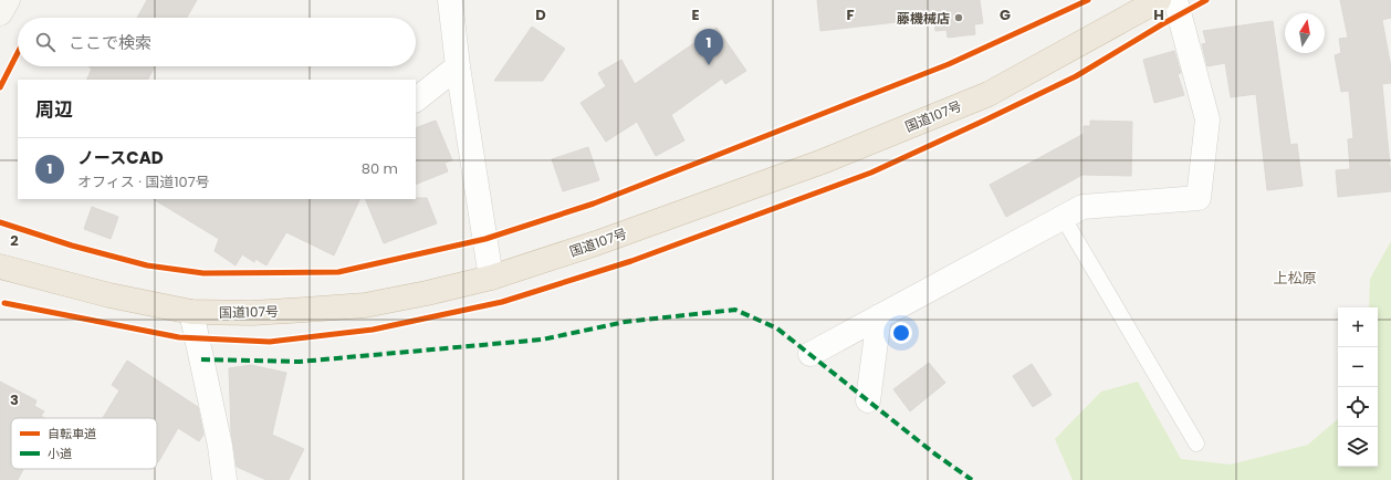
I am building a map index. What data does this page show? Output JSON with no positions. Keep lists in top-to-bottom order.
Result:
{
  "streets": {
    "highway": ["国道107号"]
  },
  "districts": ["上松原"],
  "places": ["藤機械店"],
  "legend": ["自転車道", "小道"],
  "north": "top",
  "page": {
    "search": "ここで検索",
    "pins": "1",
    "heading": "周辺",
    "list": [
      {
        "mark": "1",
        "name": "ノースCAD",
        "note": "オフィス · 国道107号",
        "value": "80 m"
      }
    ],
    "map_buttons": ["+", "−"]
  },
  "grid": {
    "columns": [
      "D",
      "E",
      "F",
      "G",
      "H"
    ],
    "rows": ["2", "3"]
  }
}
